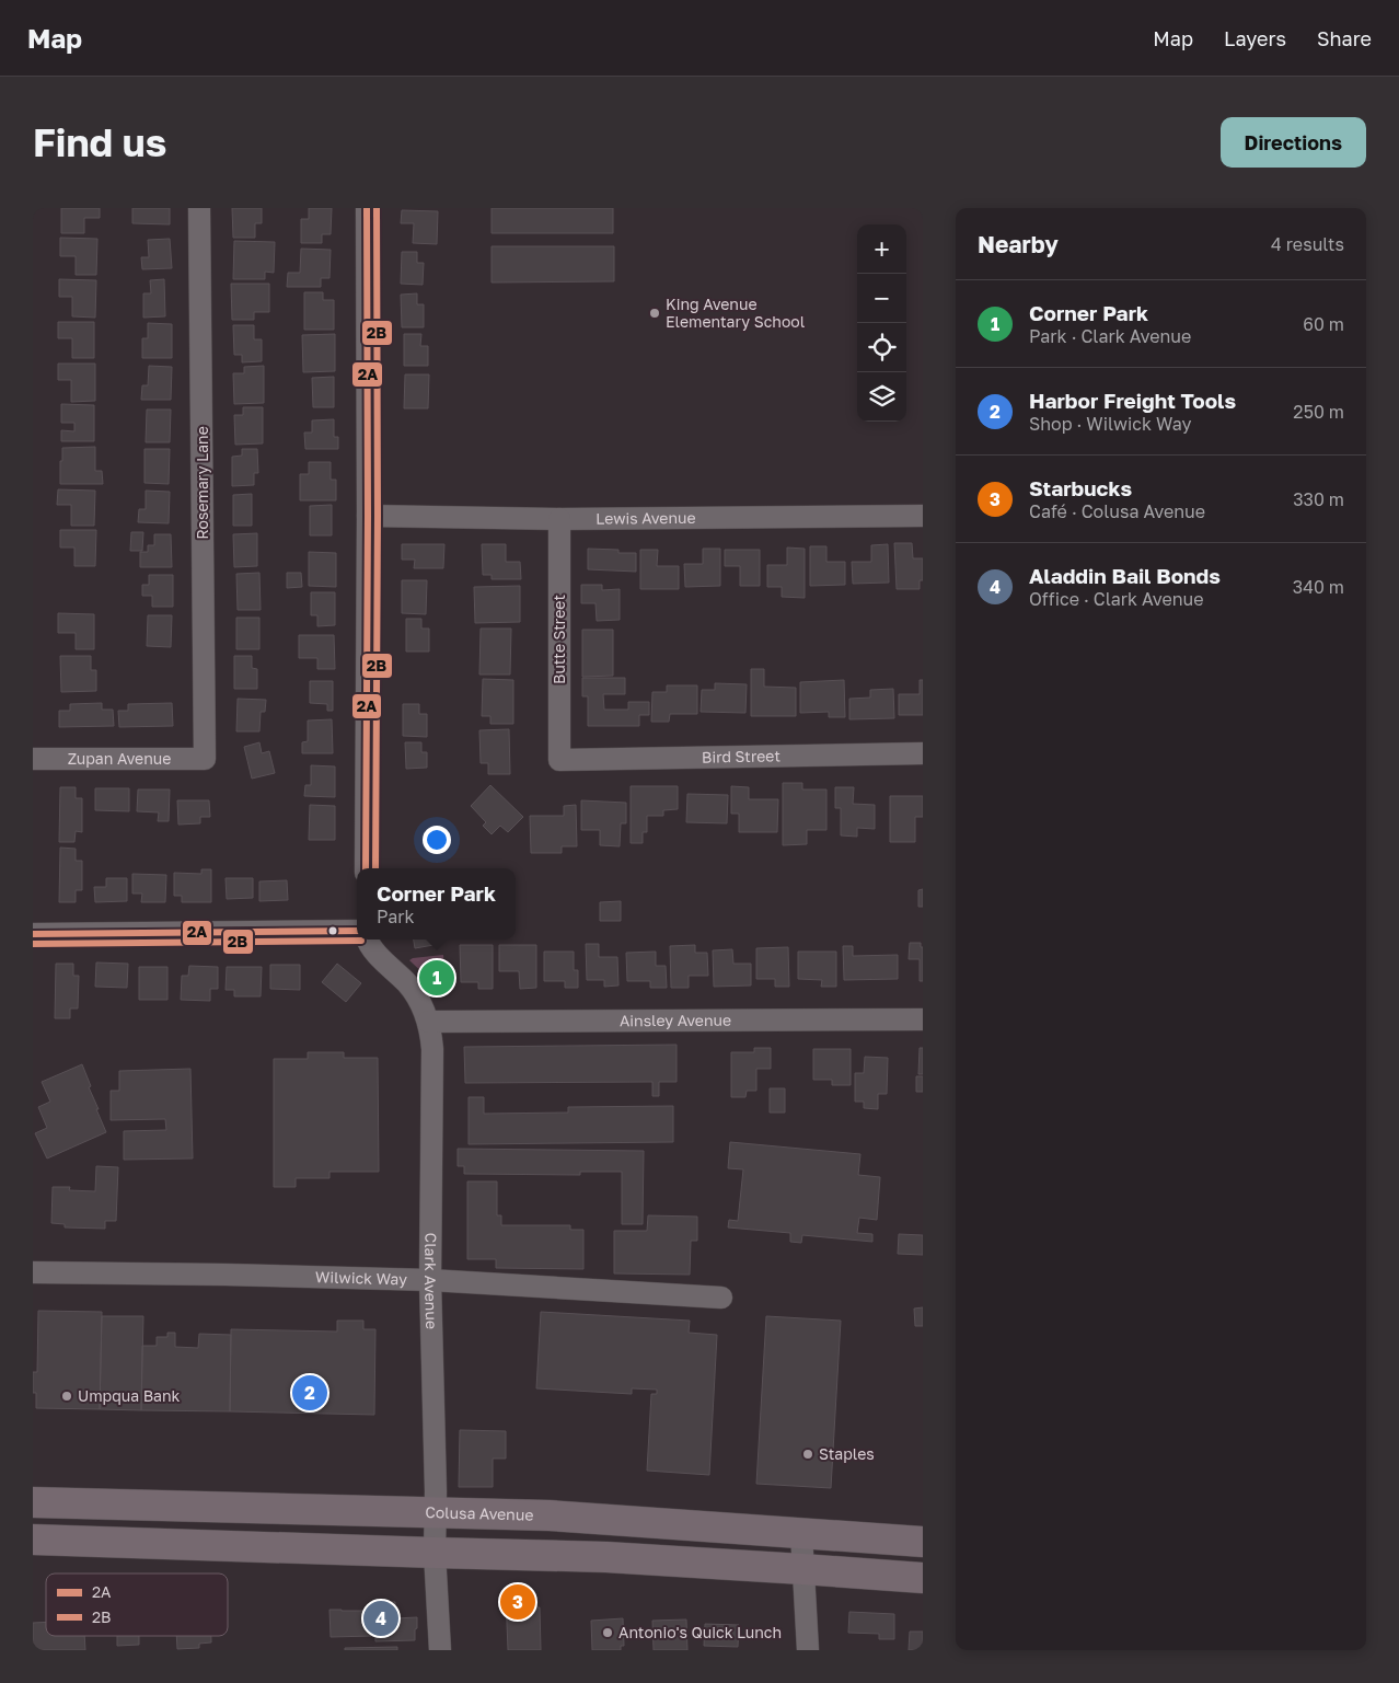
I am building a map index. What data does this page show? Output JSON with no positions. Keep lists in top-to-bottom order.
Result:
{
  "streets": {
    "highway": ["Colusa Avenue"],
    "street": [
      "Rosemary Lane",
      "Lewis Avenue",
      "Butte Street",
      "Bird Street",
      "Zupan Avenue",
      "Ainsley Avenue",
      "Wilwick Way",
      "Clark Avenue"
    ]
  },
  "crossings": [
    ["Rosemary Lane", "Zupan Avenue"],
    ["Lewis Avenue", "Butte Street"],
    ["Butte Street", "Bird Street"],
    ["Ainsley Avenue", "Clark Avenue"],
    ["Wilwick Way", "Clark Avenue"],
    ["Clark Avenue", "Colusa Avenue"]
  ],
  "places": [
    "King Avenue Elementary School",
    "Umpqua Bank",
    "Staples",
    "Antonio's Quick Lunch"
  ],
  "lines": ["transit line 2A", "transit line 2B"],
  "legend": ["2A", "2B"],
  "page": {
    "header": "Map",
    "nav": ["Map", "Layers", "Share"],
    "buttons": "Directions",
    "title": "Find us",
    "heading": ["Nearby", "4 results"],
    "map_buttons": ["+", "−"],
    "list": [
      {
        "mark": "1",
        "name": "Corner Park",
        "note": "Park · Clark Avenue",
        "value": "60 m"
      },
      {
        "mark": "2",
        "name": "Harbor Freight Tools",
        "note": "Shop · Wilwick Way",
        "value": "250 m"
      },
      {
        "mark": "3",
        "name": "Starbucks",
        "note": "Café · Colusa Avenue",
        "value": "330 m"
      },
      {
        "mark": "4",
        "name": "Aladdin Bail Bonds",
        "note": "Office · Clark Avenue",
        "value": "340 m"
      }
    ],
    "popup": ["Corner Park", "Park"],
    "pins": [
      "1",
      "2",
      "3",
      "4"
    ]
  }
}
